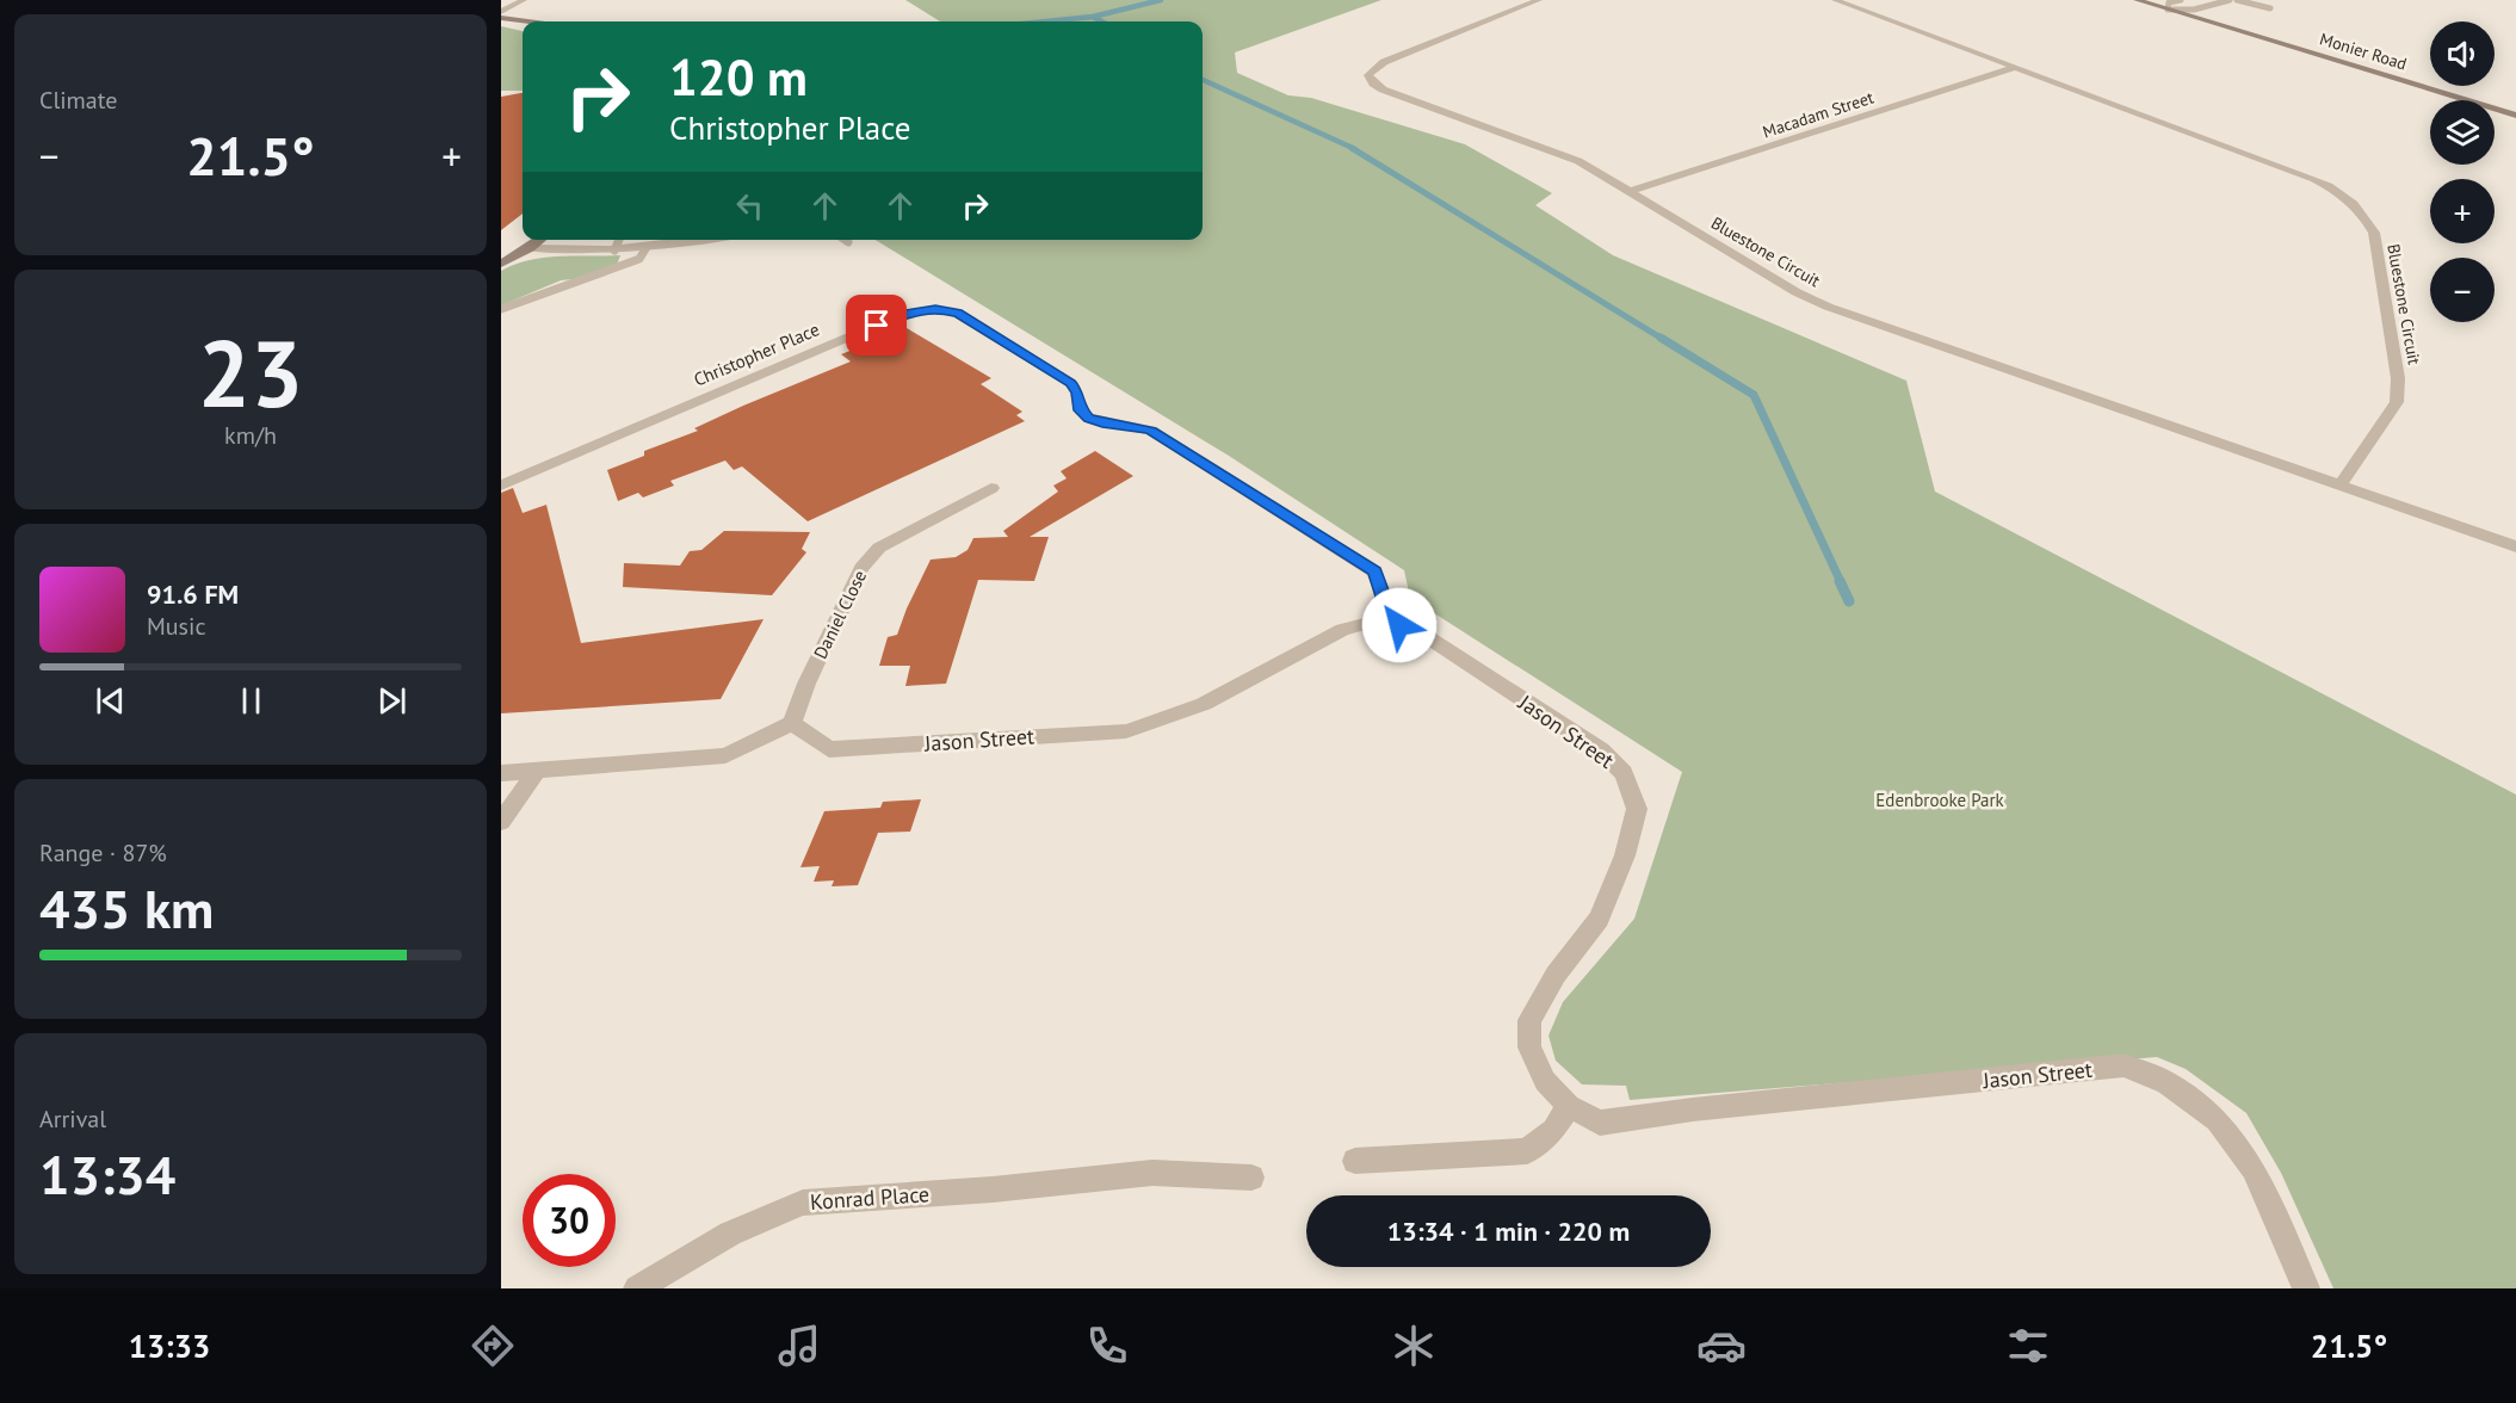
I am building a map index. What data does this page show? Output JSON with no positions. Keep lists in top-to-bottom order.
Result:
{
  "streets": {
    "main road": ["Monier Road"],
    "street": [
      "Macadam Street",
      "Bluestone Circuit",
      "Christopher Place",
      "Daniel Close",
      "Jason Street",
      "Konrad Place"
    ]
  },
  "crossings": [
    ["Macadam Street", "Bluestone Circuit"],
    ["Christopher Place", "Jason Street"],
    ["Daniel Close", "Jason Street"]
  ],
  "parks": ["Edenbrooke Park"],
  "page": {
    "tile": [
      "Climate",
      ["23", "km/h"],
      ["Range · 87%", "435 km"],
      ["Arrival", "13:34"]
    ],
    "map_buttons": ["+", "−"],
    "turn": ["120 m", "Christopher Place"],
    "heat": ["−", "21.5°", "+"],
    "song": ["91.6 FM", "Music"],
    "limit": "30",
    "trip": "13:34 · 1 min · 220 m",
    "tabs": ["13:33", "21.5°"]
  }
}
